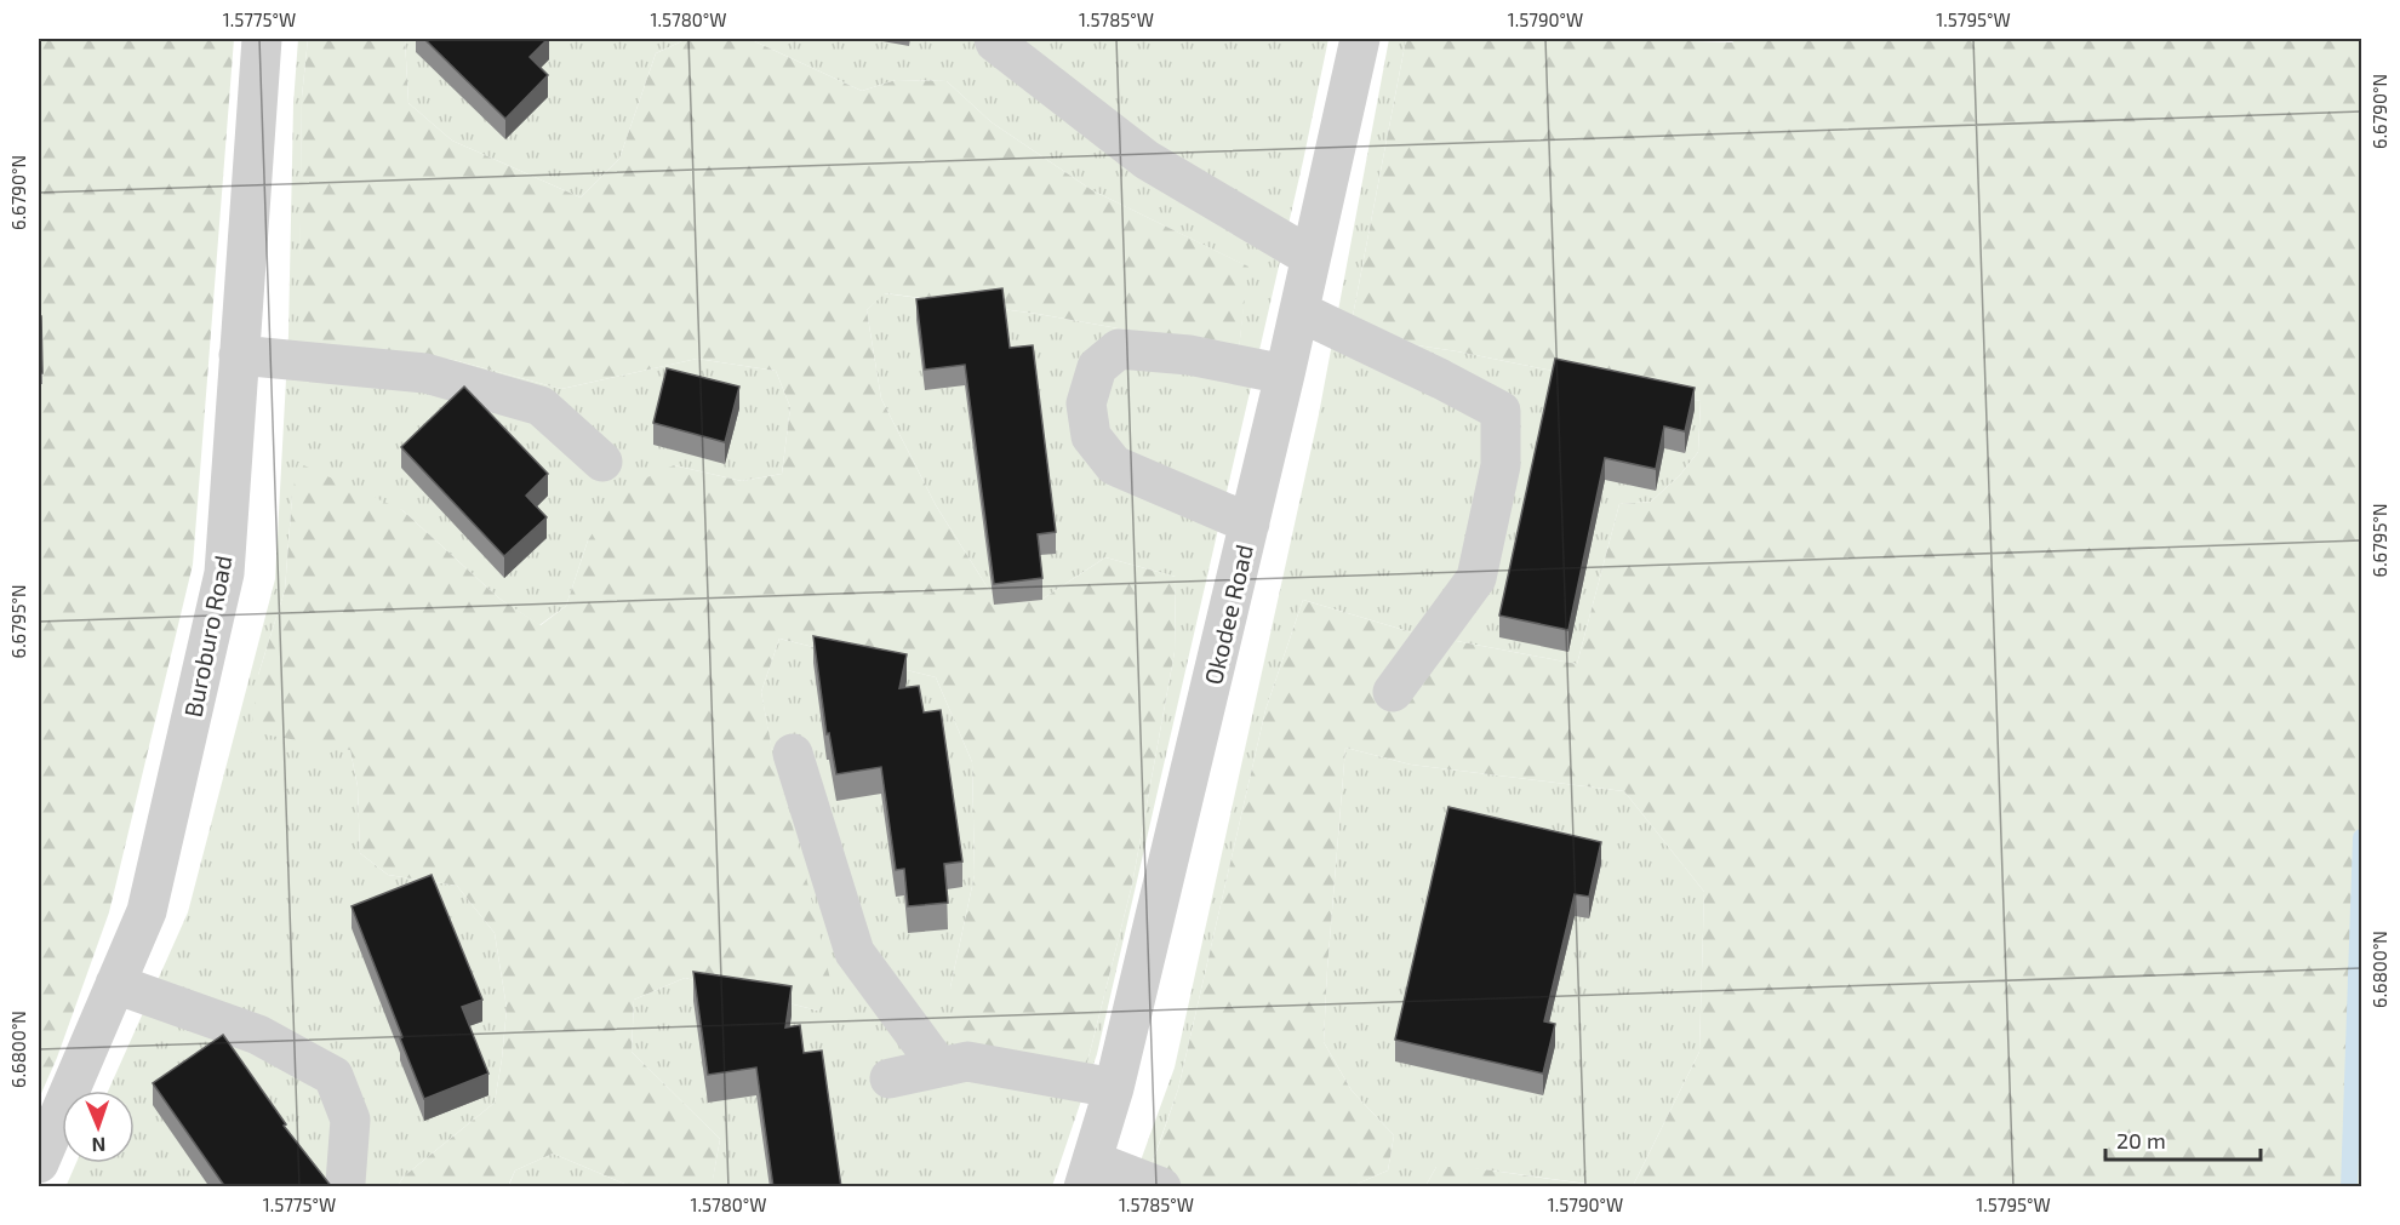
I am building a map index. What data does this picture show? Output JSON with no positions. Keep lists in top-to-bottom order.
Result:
{
  "streets": {
    "street": ["Okodee Road", "Buroburo Road"]
  },
  "scale_bar": "20 m",
  "north": "bottom",
  "coordinates": [
    "1.5775°W",
    "1.5780°W",
    "1.5785°W",
    "1.5790°W",
    "1.5795°W",
    "6.6790°N",
    "6.6795°N",
    "6.6800°N"
  ]
}
